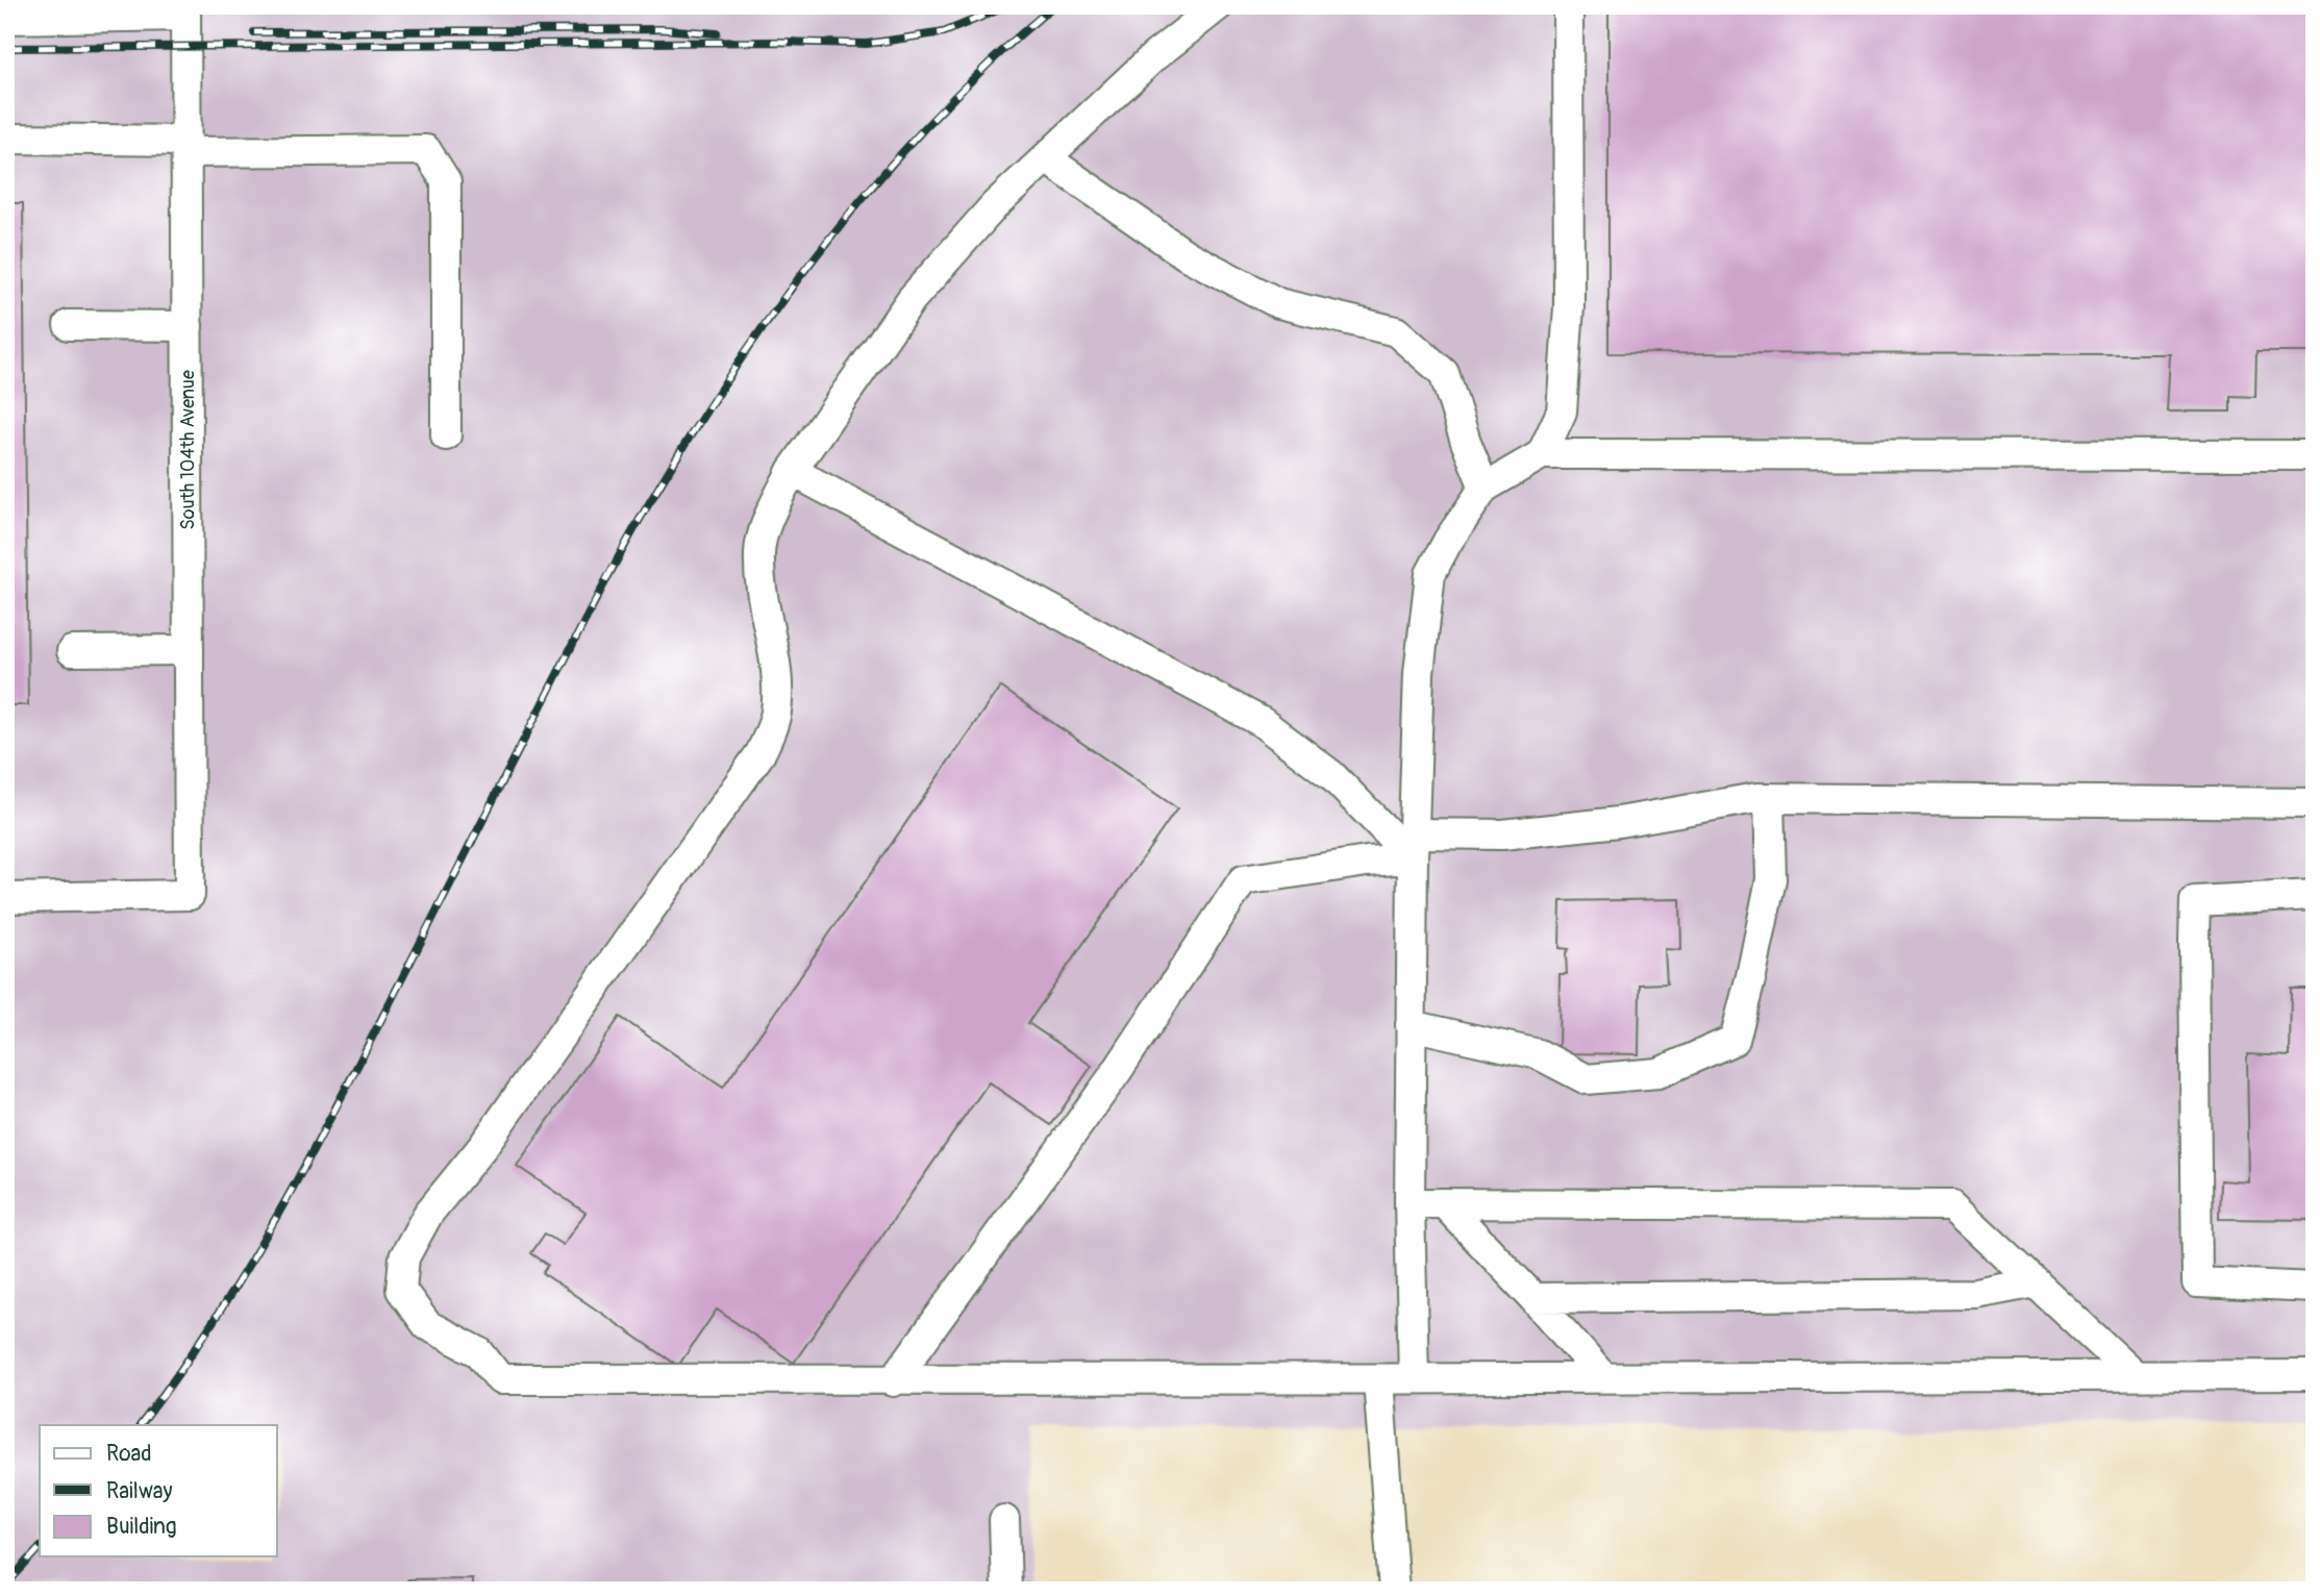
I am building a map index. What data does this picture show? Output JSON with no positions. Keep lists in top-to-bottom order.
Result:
{
  "streets": {
    "street": ["South 104th Avenue"]
  },
  "legend": ["Road", "Railway", "Building"]
}
